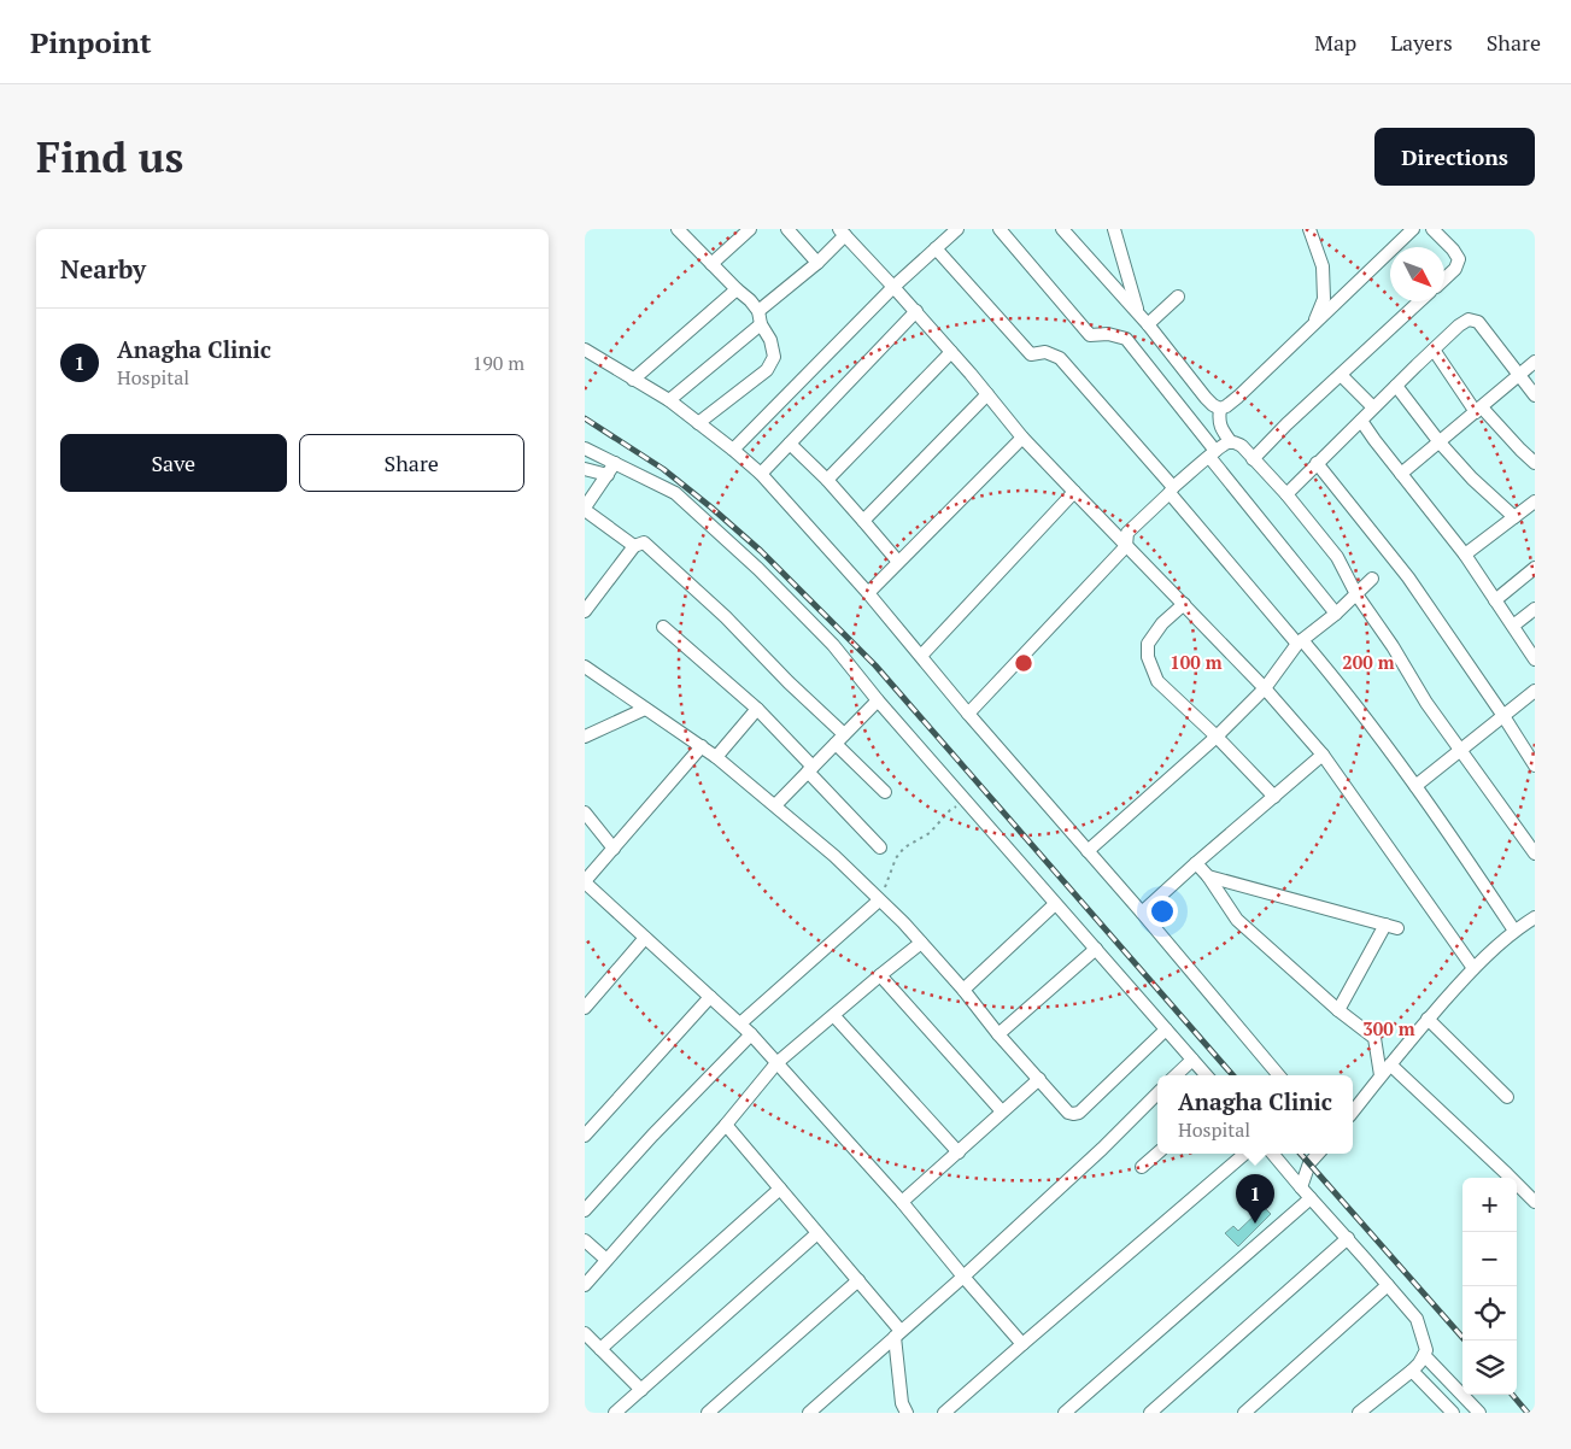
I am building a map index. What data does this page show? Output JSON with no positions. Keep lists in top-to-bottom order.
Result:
{
  "north": "bottom right",
  "page": {
    "header": "Pinpoint",
    "nav": ["Map", "Layers", "Share"],
    "buttons": [
      "Directions",
      ["Save", "Share"]
    ],
    "title": "Find us",
    "heading": "Nearby",
    "list": [
      {
        "mark": "1",
        "name": "Anagha Clinic",
        "note": "Hospital",
        "value": "190 m"
      }
    ],
    "popup": ["Anagha Clinic", "Hospital"],
    "pins": "1",
    "map_buttons": ["+", "−"]
  },
  "rings": ["100 m", "200 m", "300 m"]
}
